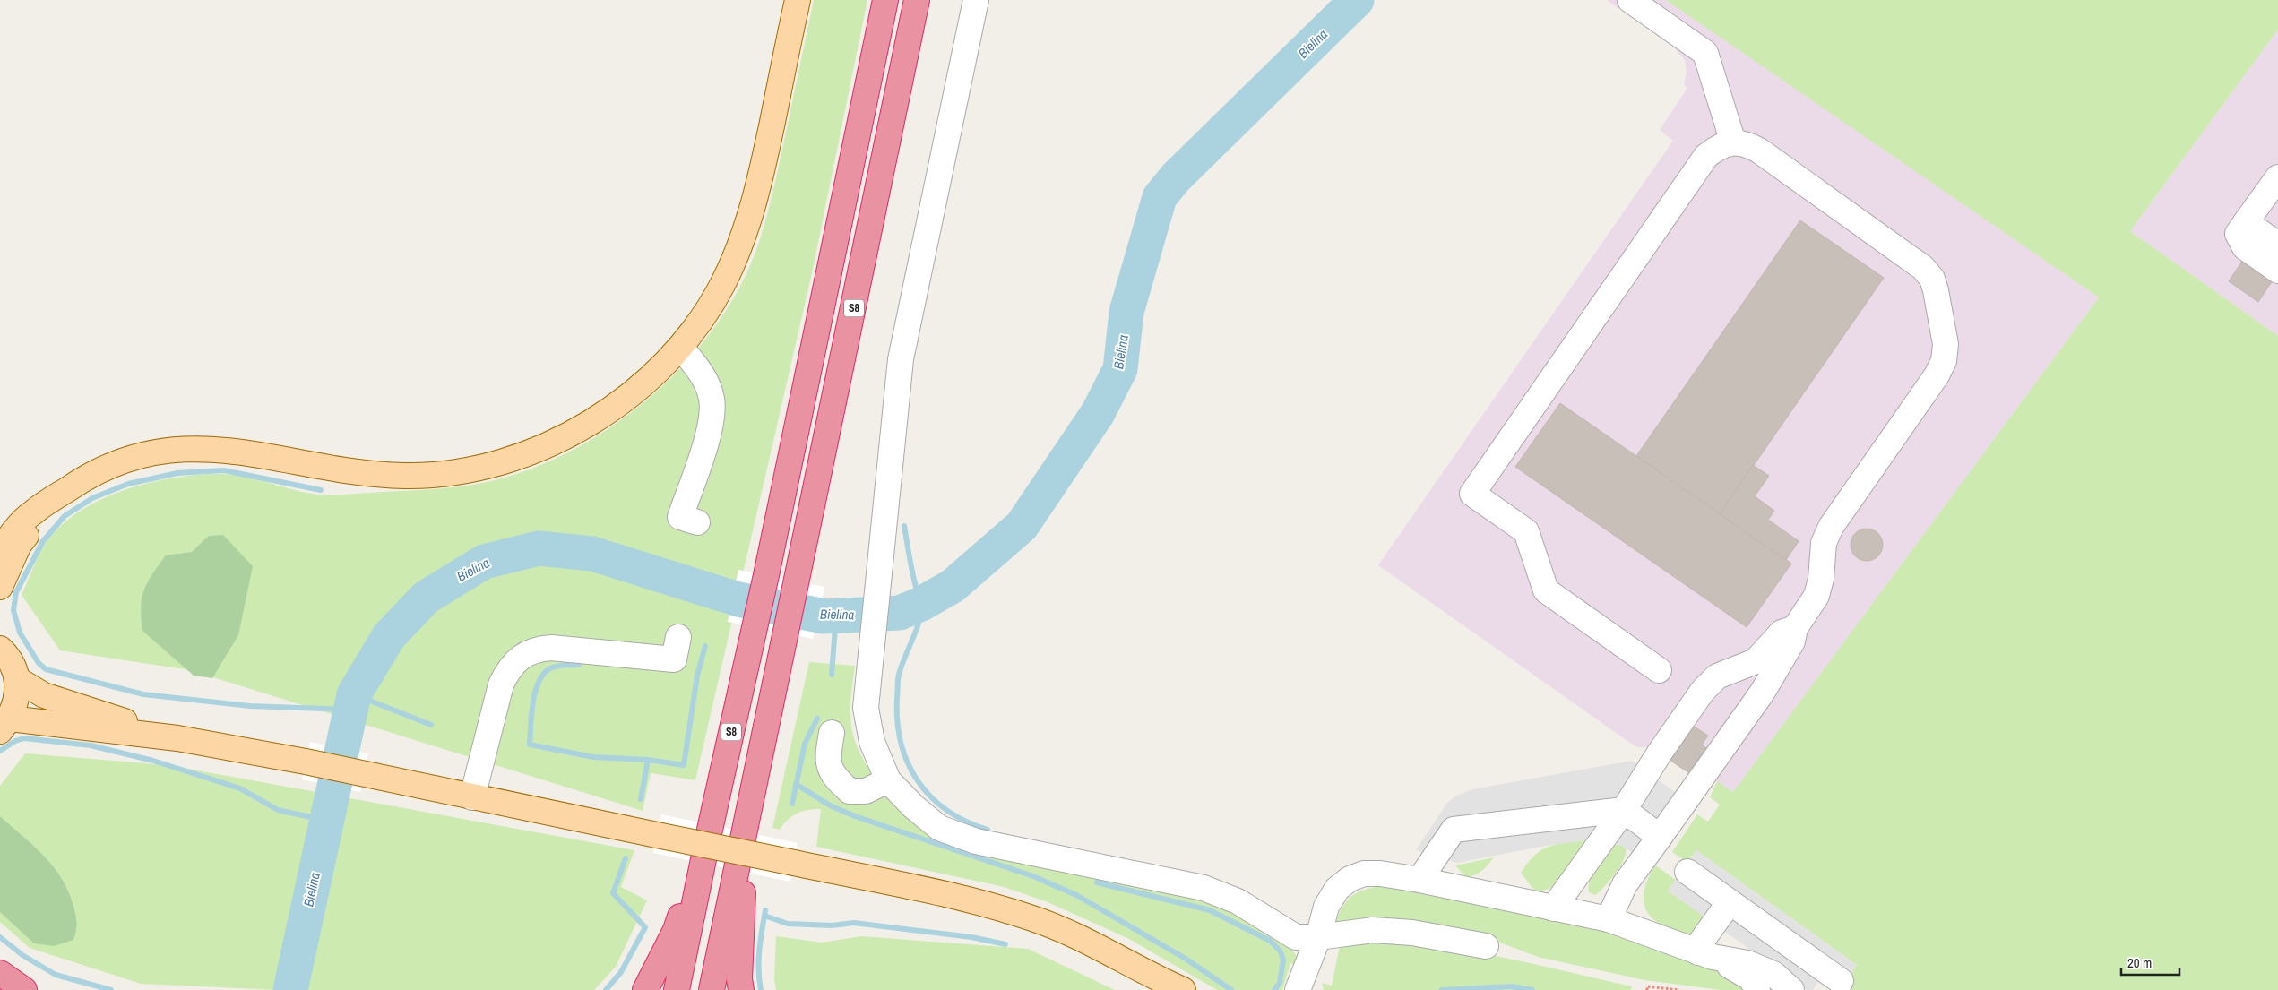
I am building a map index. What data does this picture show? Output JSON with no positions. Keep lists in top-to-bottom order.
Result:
{
  "streets": {
    "highway": ["S8"]
  },
  "water": ["Bielina"],
  "scale_bar": "20 m"
}
